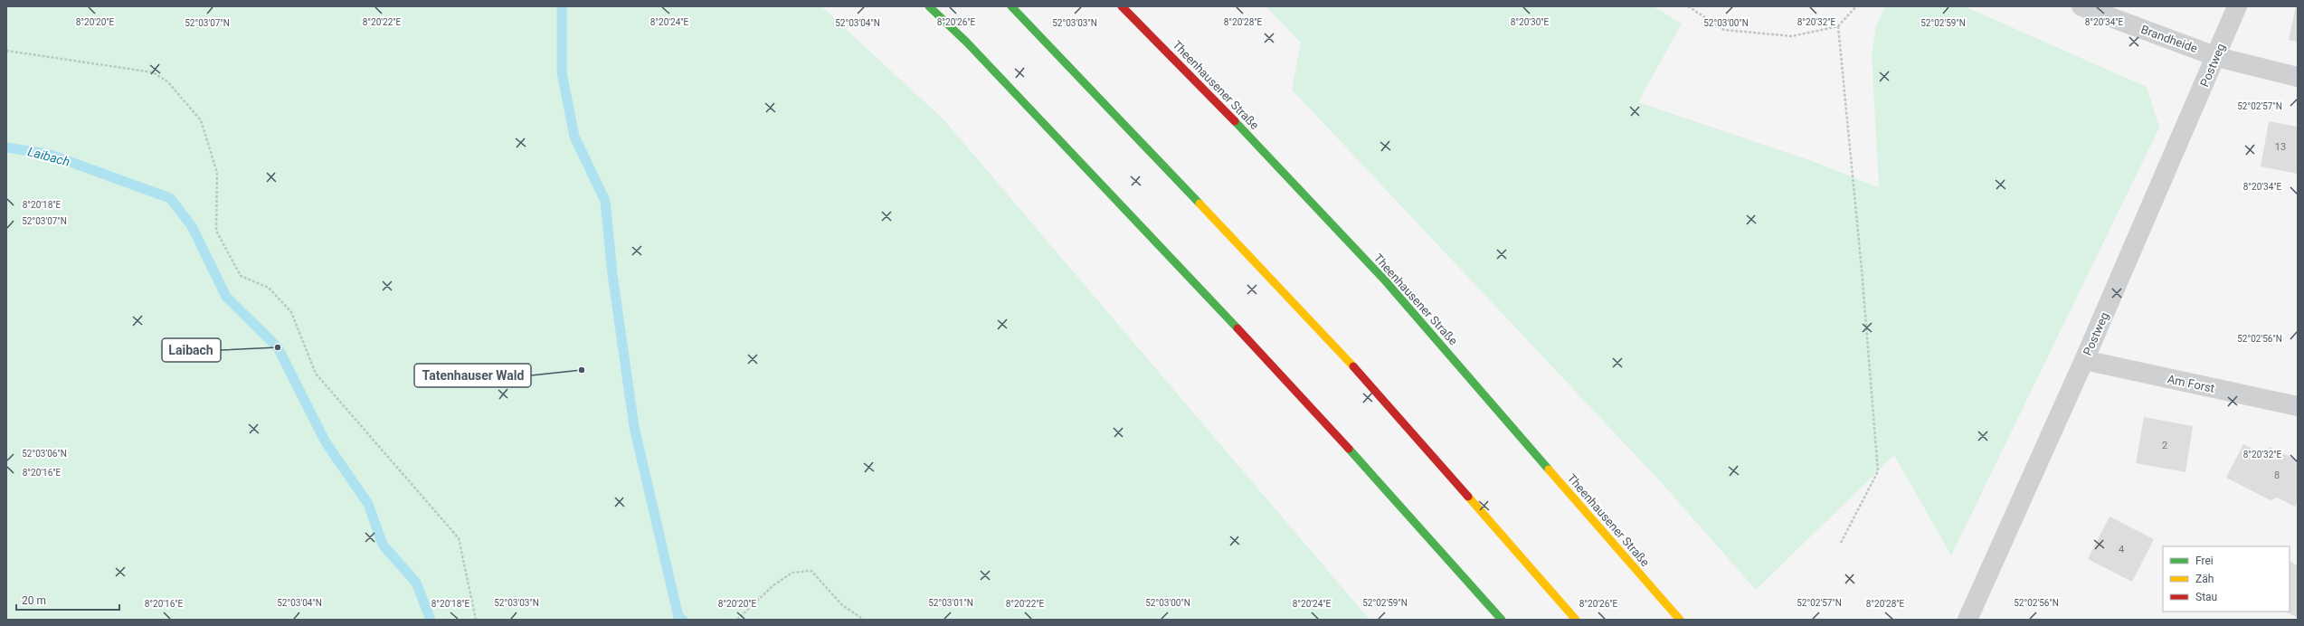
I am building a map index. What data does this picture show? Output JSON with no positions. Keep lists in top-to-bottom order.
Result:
{
  "streets": {
    "main road": ["Theenhausener Straße"],
    "street": ["Brandheide", "Postweg", "Am Forst"]
  },
  "crossings": [
    ["Brandheide", "Postweg"],
    ["Postweg", "Am Forst"]
  ],
  "water": ["Laibach"],
  "places": ["Laibach", "Tatenhauser Wald"],
  "house_numbers": [
    "13",
    "2",
    "8",
    "4"
  ],
  "legend": ["Frei", "Zäh", "Stau"],
  "scale_bar": "20 m",
  "coordinates": [
    "8°20'20\"E",
    "8°20'22\"E",
    "8°20'24\"E",
    "8°20'26\"E",
    "8°20'28\"E",
    "8°20'30\"E",
    "8°20'32\"E",
    "8°20'34\"E",
    "52°03'07\"N",
    "52°03'04\"N",
    "52°03'03\"N",
    "52°03'00\"N",
    "52°02'59\"N",
    "52°02'57\"N",
    "8°20'18\"E",
    "52°02'56\"N",
    "52°03'06\"N",
    "8°20'16\"E",
    "52°03'01\"N"
  ]
}
